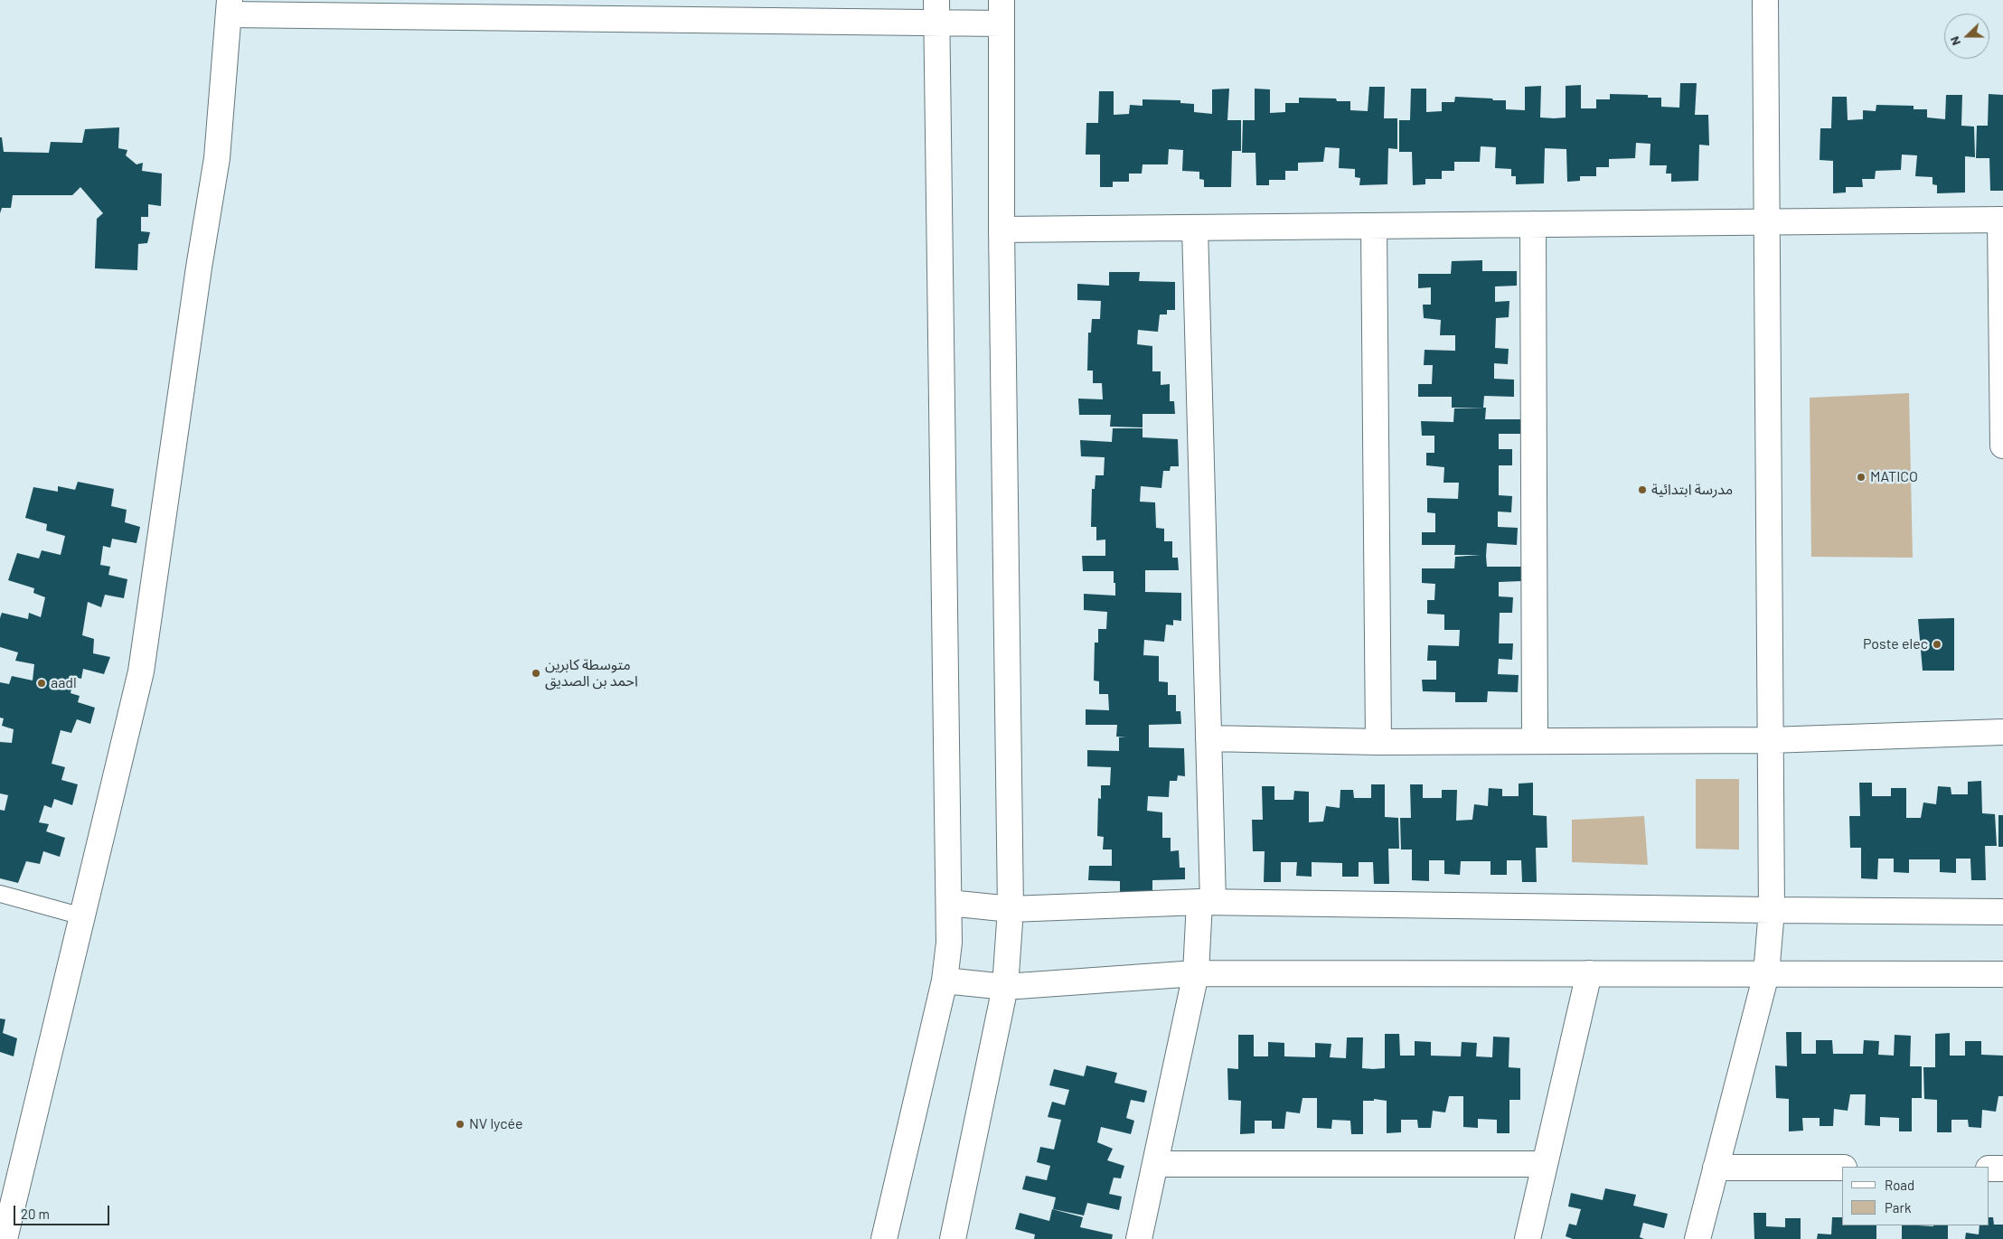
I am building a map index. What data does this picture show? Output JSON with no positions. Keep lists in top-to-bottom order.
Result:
{
  "places": [
    "MATICO",
    "مدرسة ابتدائية",
    "Poste elec",
    "متوسطة كابرين احمد بن الصديق",
    "aadl",
    "NV lycée"
  ],
  "legend": ["Road", "Park"],
  "scale_bar": "20 m",
  "north": "left"
}
